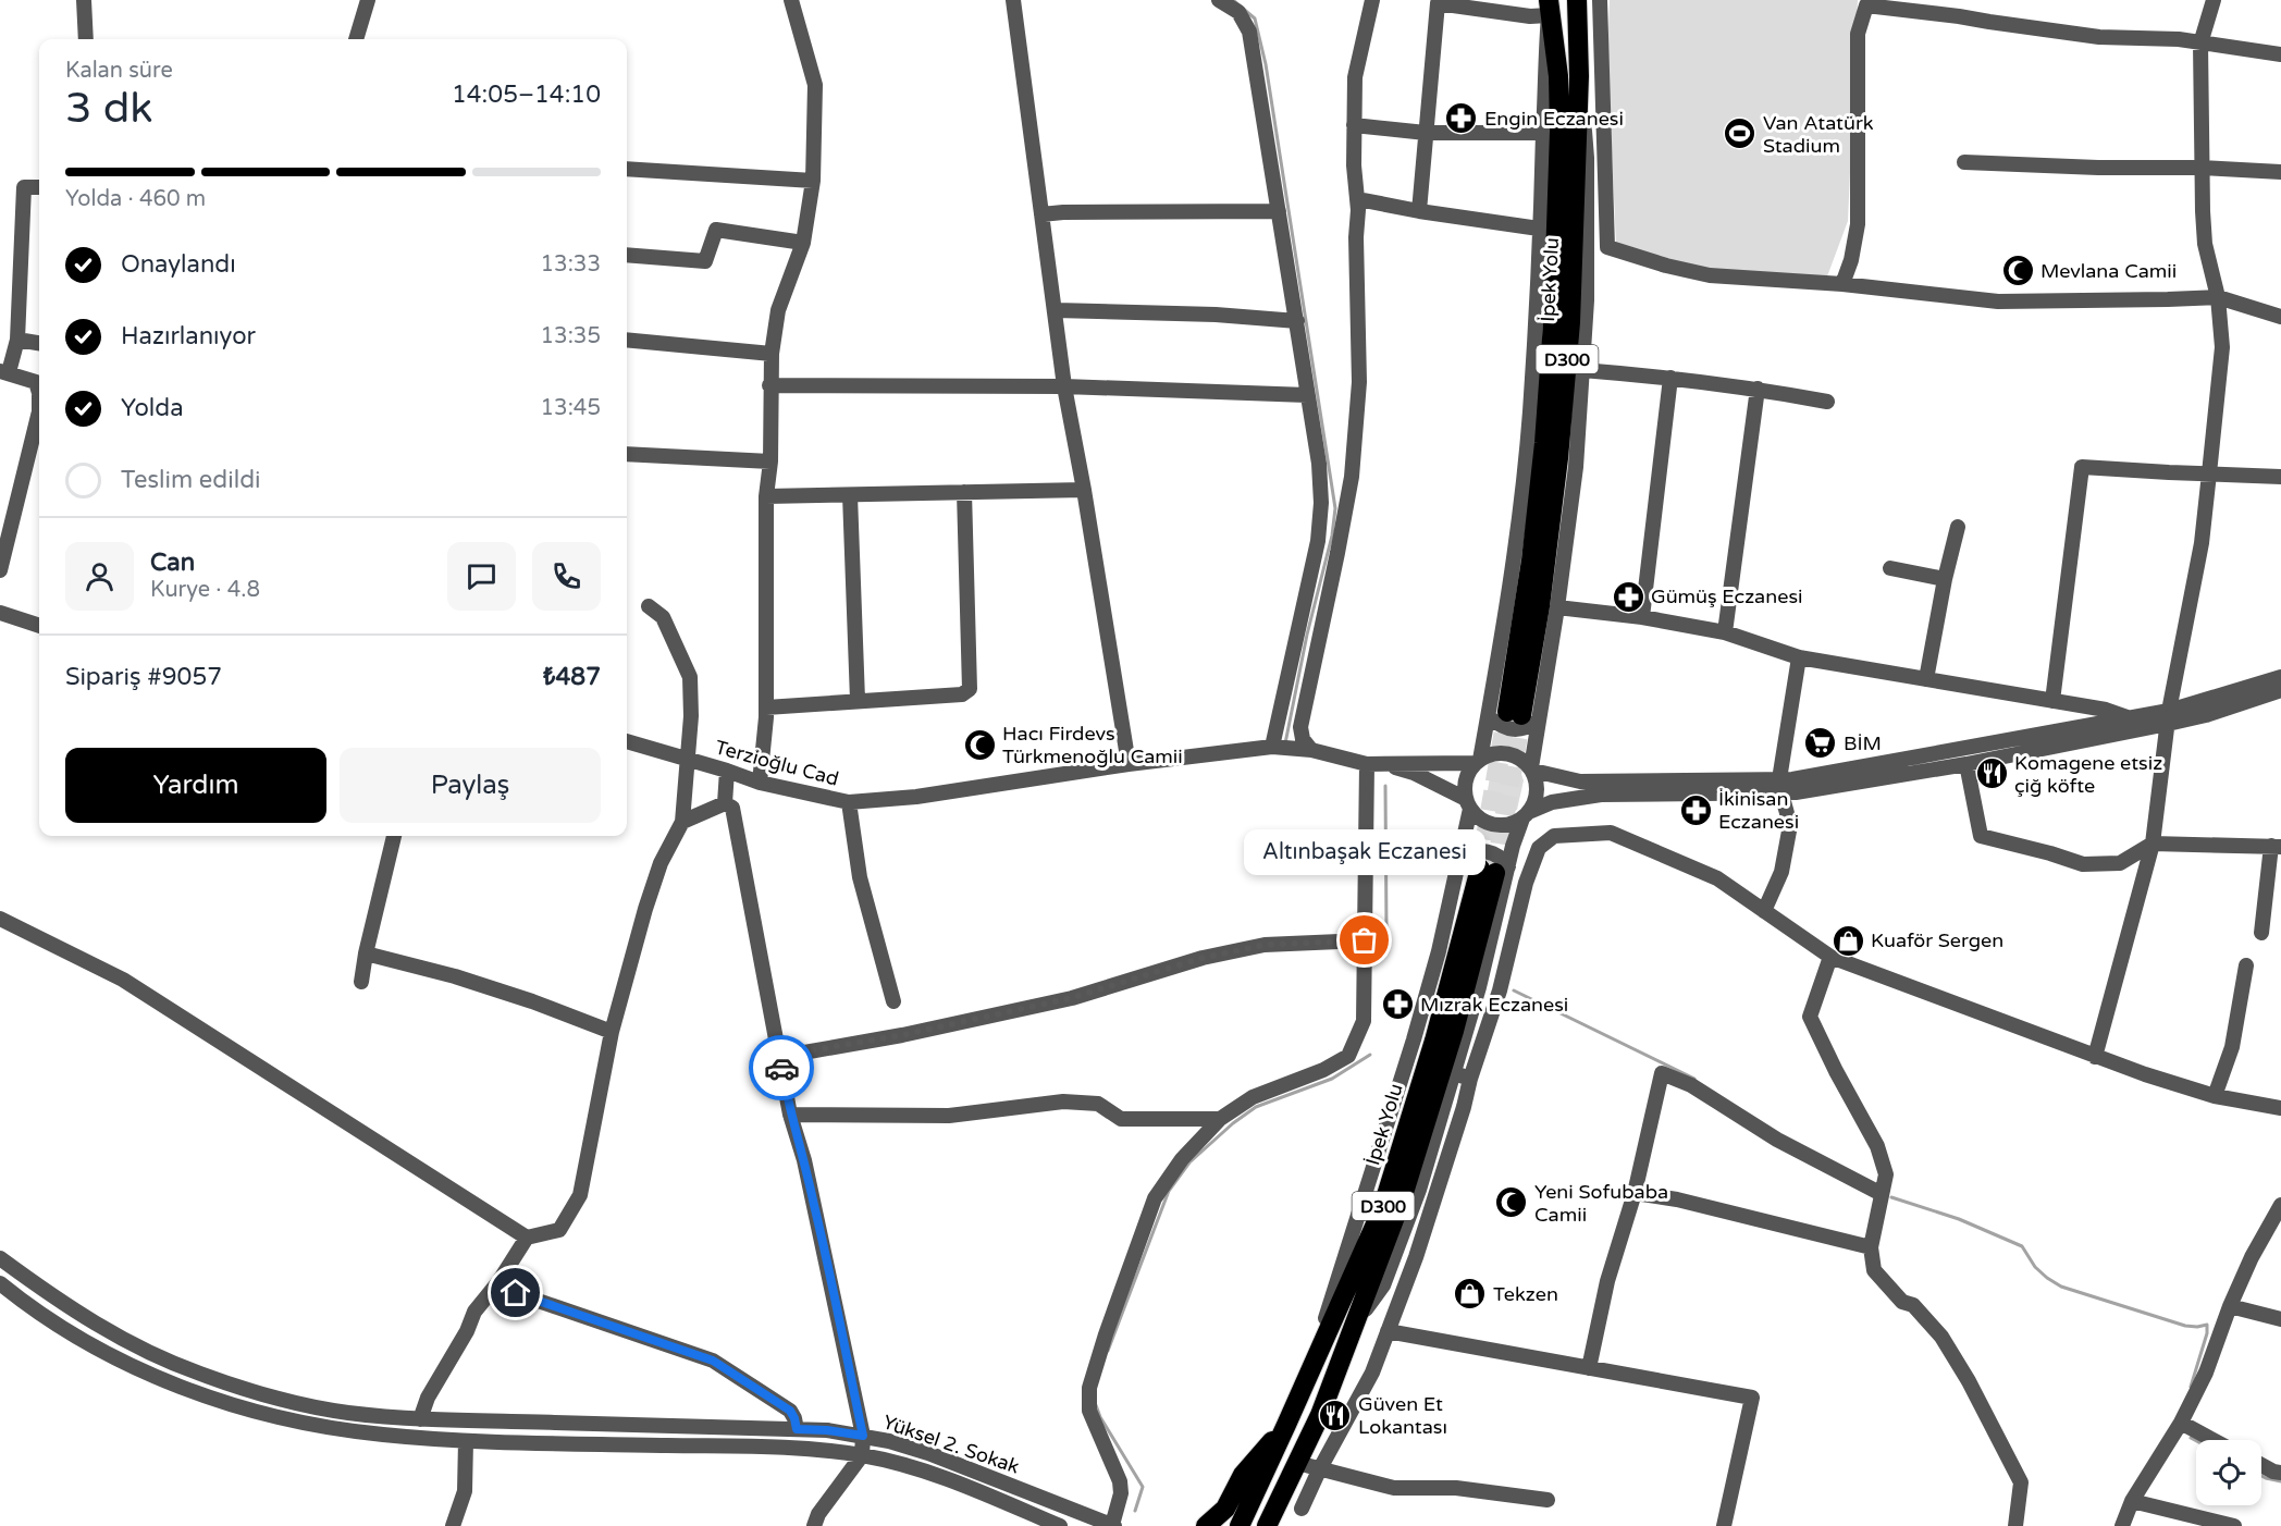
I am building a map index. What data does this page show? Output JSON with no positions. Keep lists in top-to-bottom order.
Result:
{
  "streets": {
    "highway": ["İpek Yolu", "D300"],
    "street": ["Terzioğlu Cad", "Yüksel 2. Sokak"]
  },
  "places": {
    "pharmacy": [
      "Engin Eczanesi",
      "Gümüş Eczanesi",
      "İkinisan Eczanesi",
      "Mızrak Eczanesi"
    ],
    "sports": ["Van Atatürk Stadium"],
    "mosque": ["Mevlana Camii", "Hacı Firdevs Türkmenoğlu Camii", "Yeni Sofubaba Camii"],
    "supermarket": ["BİM"],
    "restaurant": ["Komagene etsiz çiğ köfte", "Güven Et Lokantası"],
    "other": ["Altınbaşak Eczanesi"],
    "shop": ["Kuaför Sergen", "Tekzen"]
  },
  "page": {
    "heading": ["3 dk", "Kalan süre", "14:05–14:10"],
    "panel": [
      "Can",
      "Kurye · 4.8",
      "Sipariş #9057",
      "₺487"
    ],
    "bar": "Yolda · 460 m",
    "list": [
      ["Onaylandı", "13:33"],
      ["Hazırlanıyor", "13:35"],
      ["Yolda", "13:45"],
      "Teslim edildi"
    ],
    "buttons": ["Yardım", "Paylaş"],
    "bubble": "Altınbaşak Eczanesi"
  }
}
